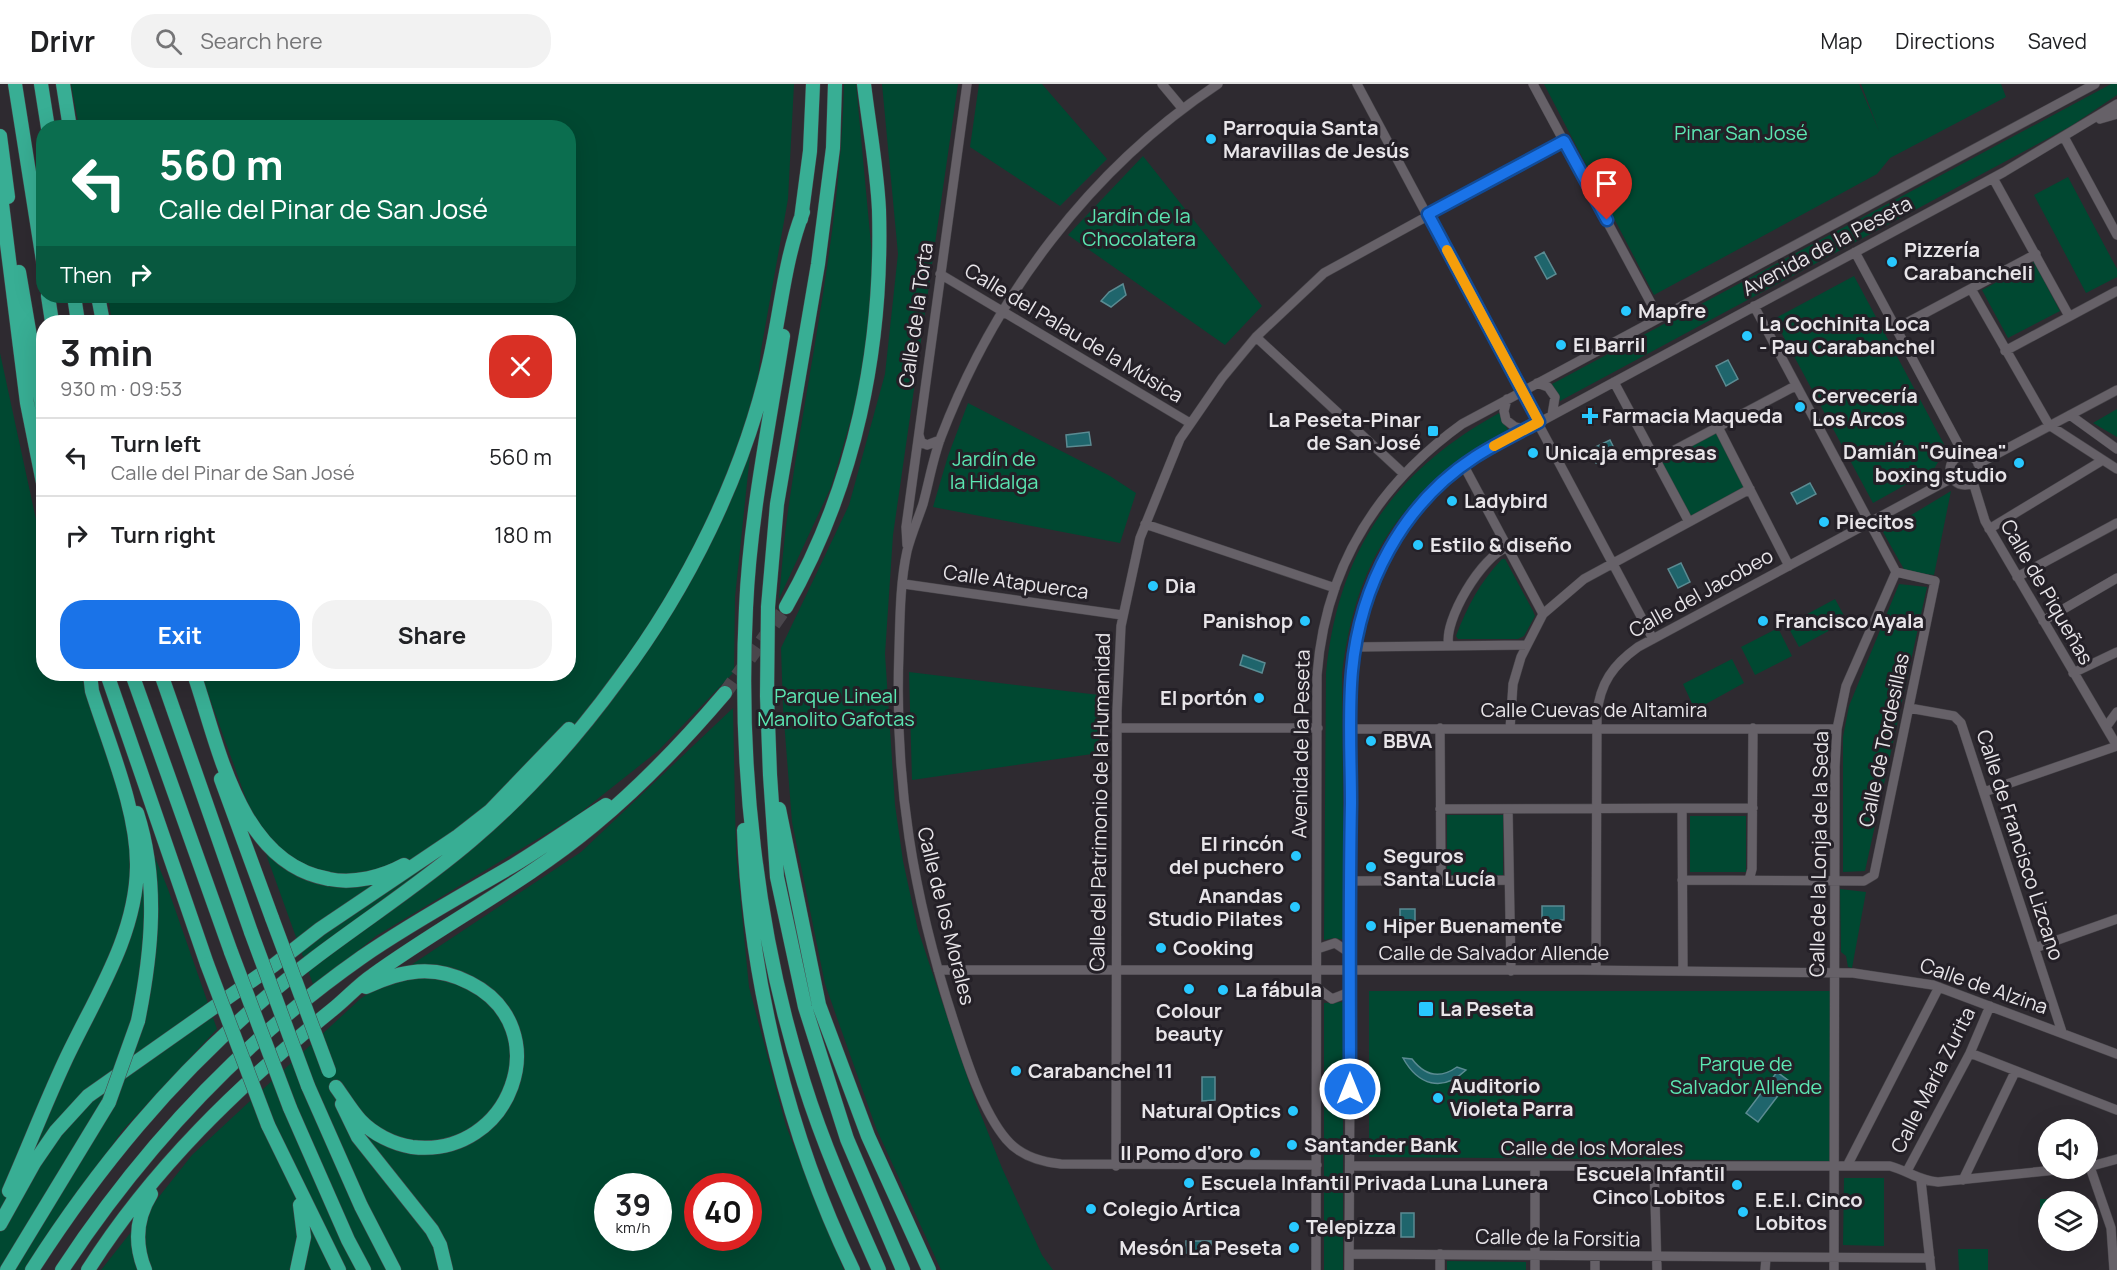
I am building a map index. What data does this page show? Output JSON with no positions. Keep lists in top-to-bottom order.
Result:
{
  "streets": {
    "street": [
      "Avenida de la Peseta",
      "Calle de la Torta",
      "Calle del Palau de la Música",
      "Calle Atapuerca",
      "Calle de Piqueñas",
      "Calle del Jacobeo",
      "Calle Cuevas de Altamira",
      "Calle de Tordesillas",
      "Calle del Patrimonio de la Humanidad",
      "Calle de Francisco Lizcano",
      "Calle de la Lonja de la Seda",
      "Calle de los Morales",
      "Calle de Salvador Allende",
      "Calle de Alzina",
      "Calle María Zurita",
      "Calle de la Forsitia"
    ]
  },
  "crossings": [
    ["Avenida de la Peseta", "Calle Cuevas de Altamira"],
    ["Avenida de la Peseta", "Calle de los Morales"],
    ["Avenida de la Peseta", "Calle de Salvador Allende"],
    ["Avenida de la Peseta", "Calle de la Forsitia"],
    ["Calle de la Torta", "Calle del Palau de la Música"],
    ["Calle de la Torta", "Calle de los Morales"],
    ["Calle del Palau de la Música", "Calle del Patrimonio de la Humanidad"],
    ["Calle del Palau de la Música", "Calle de los Morales"],
    ["Calle Atapuerca", "Calle del Patrimonio de la Humanidad"],
    ["Calle Atapuerca", "Calle de los Morales"],
    ["Calle de Piqueñas", "Calle del Jacobeo"],
    ["Calle del Jacobeo", "Calle Cuevas de Altamira"],
    ["Calle del Jacobeo", "Calle de Salvador Allende"],
    ["Calle Cuevas de Altamira", "Calle de la Lonja de la Seda"],
    ["Calle de Tordesillas", "Calle de Francisco Lizcano"],
    ["Calle de Tordesillas", "Calle de la Lonja de la Seda"],
    ["Calle del Patrimonio de la Humanidad", "Calle de los Morales"],
    ["Calle del Patrimonio de la Humanidad", "Calle de Salvador Allende"],
    ["Calle de Francisco Lizcano", "Calle de Alzina"],
    ["Calle de la Lonja de la Seda", "Calle de los Morales"],
    ["Calle de la Lonja de la Seda", "Calle de Salvador Allende"],
    ["Calle de la Lonja de la Seda", "Calle de Alzina"],
    ["Calle de la Lonja de la Seda", "Calle de la Forsitia"],
    ["Calle de los Morales", "Calle de Salvador Allende"],
    ["Calle de los Morales", "Calle María Zurita"],
    ["Calle de Salvador Allende", "Calle de Alzina"],
    ["Calle de Alzina", "Calle María Zurita"]
  ],
  "parks": [
    "Pinar San José",
    "Jardín de la Chocolatera",
    "Jardín de la Hidalga",
    "Parque Lineal Manolito Gafotas",
    "Parque de Salvador Allende"
  ],
  "places": {
    "other": [
      "Parroquia Santa Maravillas de Jesús",
      "Pizzería Carabancheli",
      "Mapfre",
      "La Cochinita Loca - Pau Carabanchel",
      "El Barril",
      "Cervecería Los Arcos",
      "Unicaja empresas",
      "Damián \"Guinea\" boxing studio",
      "Ladybird",
      "Piecitos",
      "Estilo & diseño",
      "Dia",
      "Panishop",
      "Francisco Ayala",
      "El portón",
      "BBVA",
      "El rincón del puchero",
      "Seguros Santa Lucía",
      "Anandas Studio Pilates",
      "Hiper Buenamente",
      "Cooking",
      "Colour beauty",
      "La fábula",
      "Carabanchel 11",
      "Auditorio Violeta Parra",
      "Natural Optics",
      "Santander Bank",
      "Il Pomo d'oro",
      "Escuela Infantil Privada Luna Lunera",
      "Escuela Infantil Cinco Lobitos",
      "Colegio Ártica",
      "E.E.I. Cinco Lobitos",
      "Telepizza",
      "Mesón La Peseta"
    ],
    "health": ["Farmacia Maqueda"],
    "transit": ["La Peseta-Pinar de San José", "La Peseta"]
  },
  "page": {
    "header": "Drivr",
    "search": "Search here",
    "nav": ["Map", "Directions", "Saved"],
    "turn": ["560 m", "Calle del Pinar de San José"],
    "then": "Then",
    "heading": ["3 min", "930 m · 09:53"],
    "list": [
      {
        "name": "Turn left",
        "note": "Calle del Pinar de San José",
        "value": "560 m"
      },
      {
        "name": "Turn right",
        "value": "180 m"
      }
    ],
    "buttons": ["Exit", "Share"],
    "speed": "39 km/h",
    "limit": "40"
  }
}
